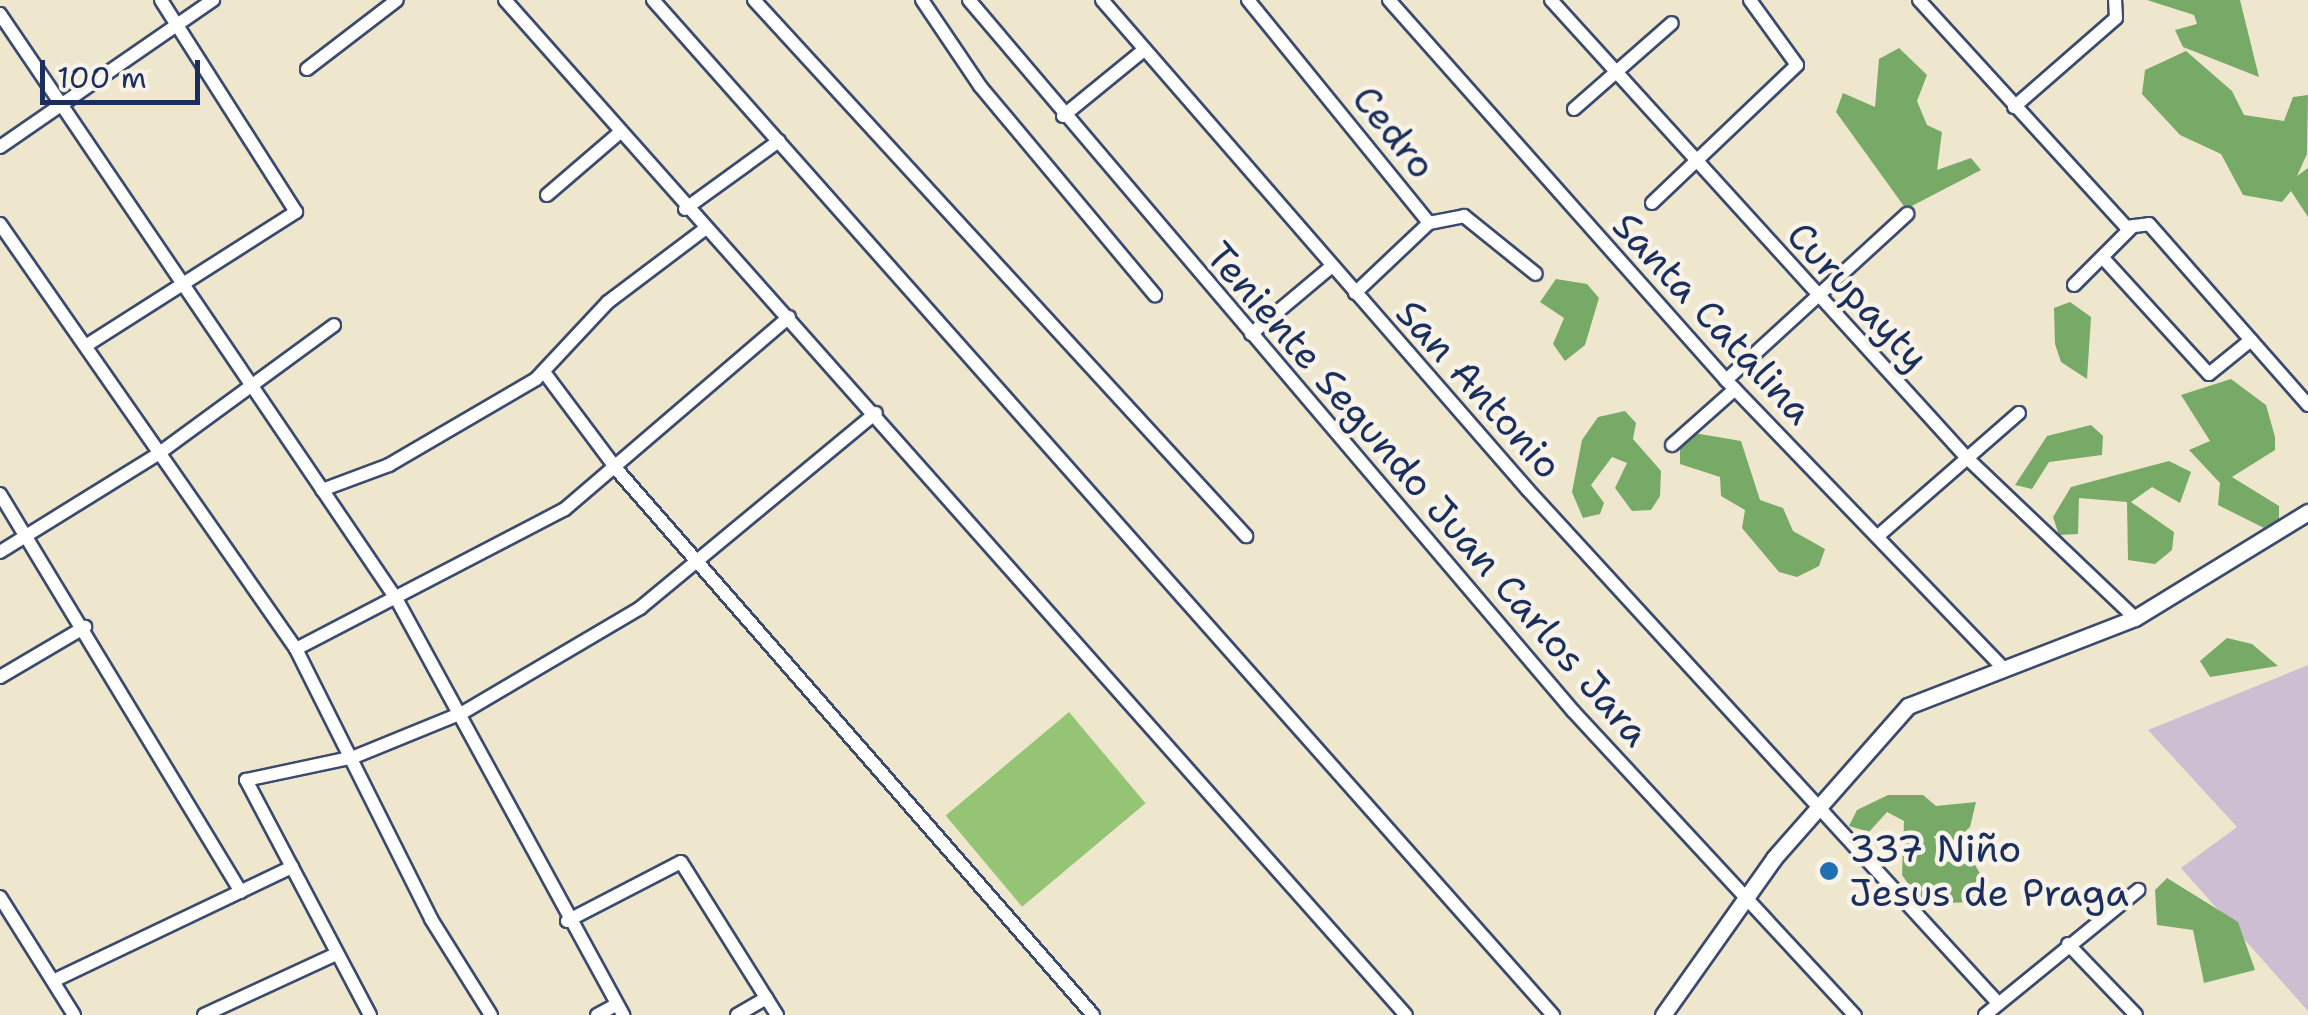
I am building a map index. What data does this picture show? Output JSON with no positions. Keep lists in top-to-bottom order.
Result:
{
  "streets": {
    "street": [
      "Cedro",
      "Curupayty",
      "Santa Catalina",
      "San Antonio",
      "Teniente Segundo Juan Carlos Jara"
    ]
  },
  "crossings": [
    ["Cedro", "San Antonio"]
  ],
  "places": ["337 Niño Jesus de Praga"],
  "scale_bar": "100 m"
}
